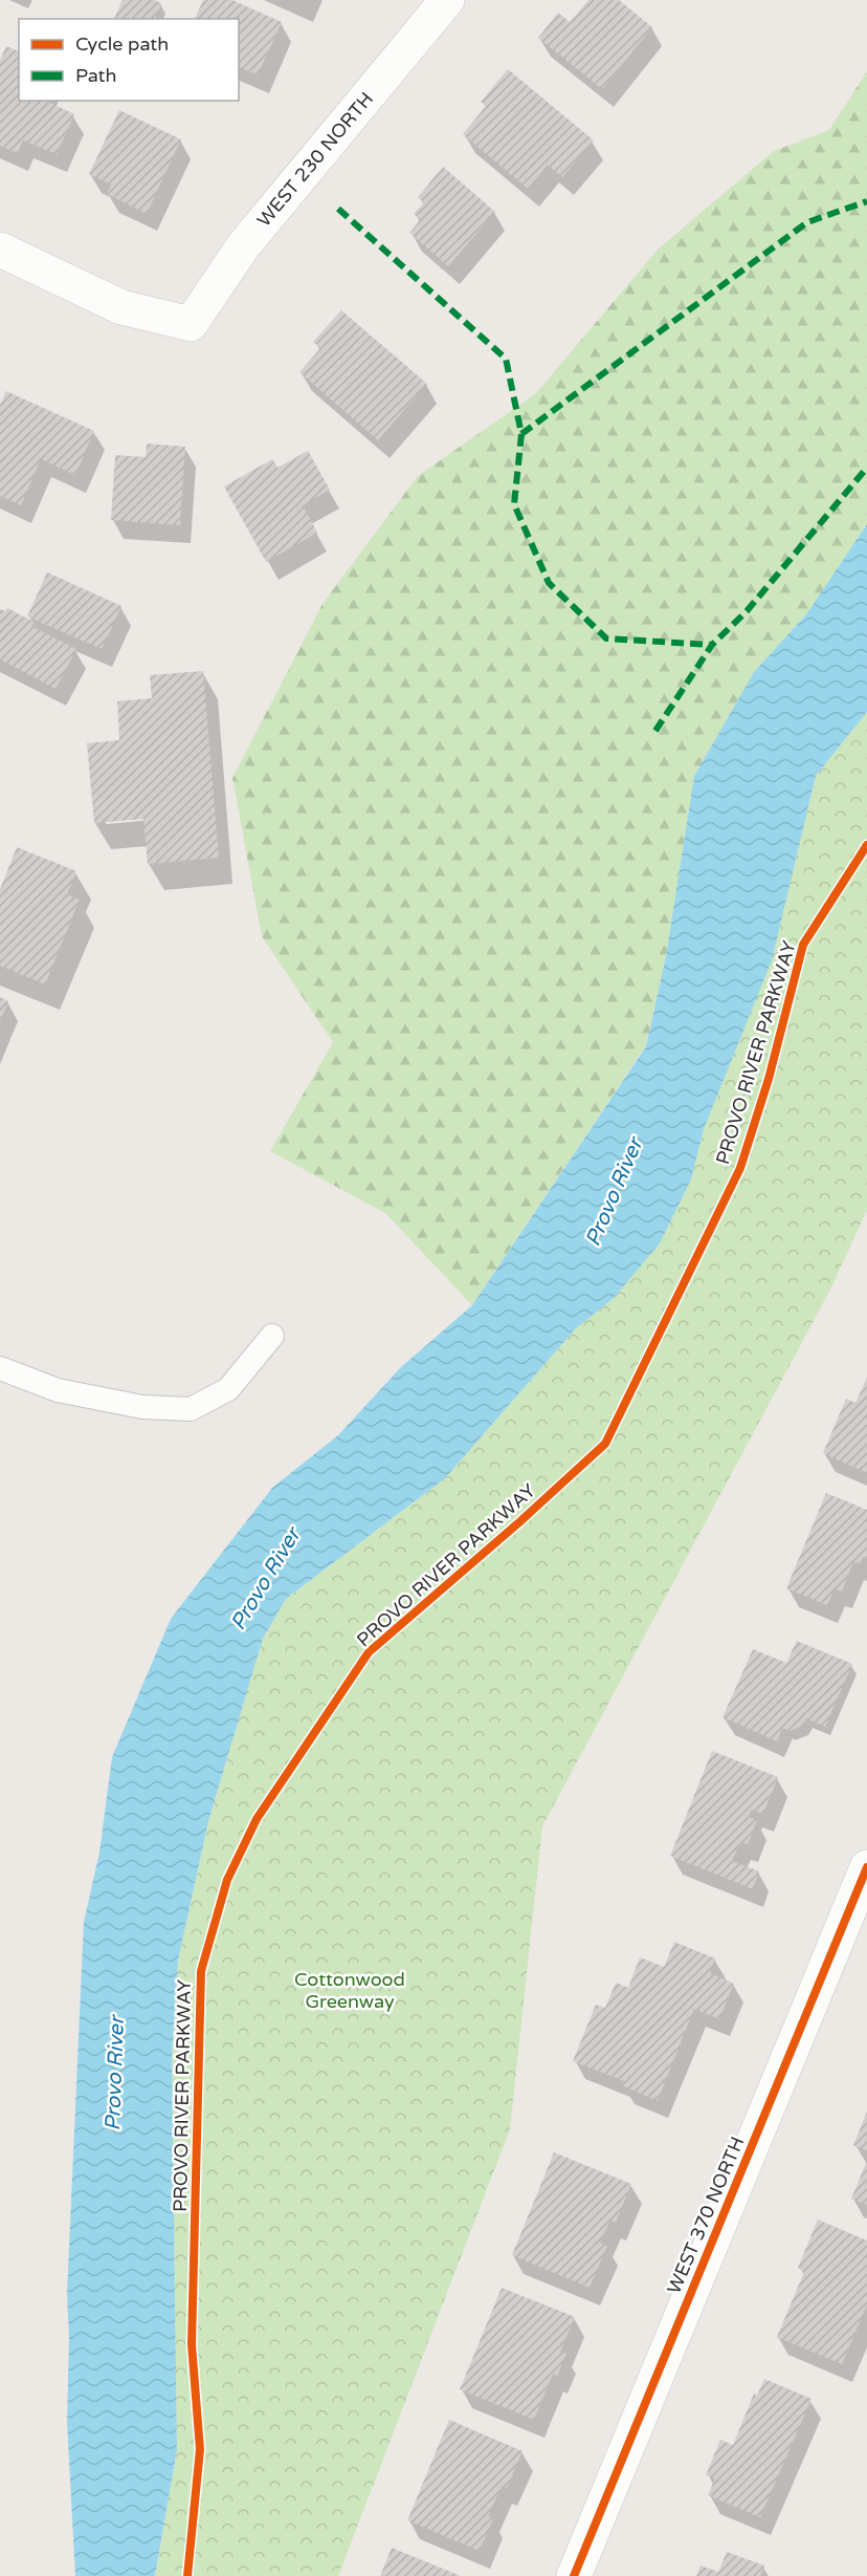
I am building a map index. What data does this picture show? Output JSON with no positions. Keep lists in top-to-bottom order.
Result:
{
  "streets": {
    "street": ["WEST 230 NORTH", "WEST 370 NORTH"],
    "cycle path": ["PROVO RIVER PARKWAY"]
  },
  "water": ["Provo River"],
  "parks": ["Cottonwood Greenway"],
  "legend": ["Cycle path", "Path"]
}
